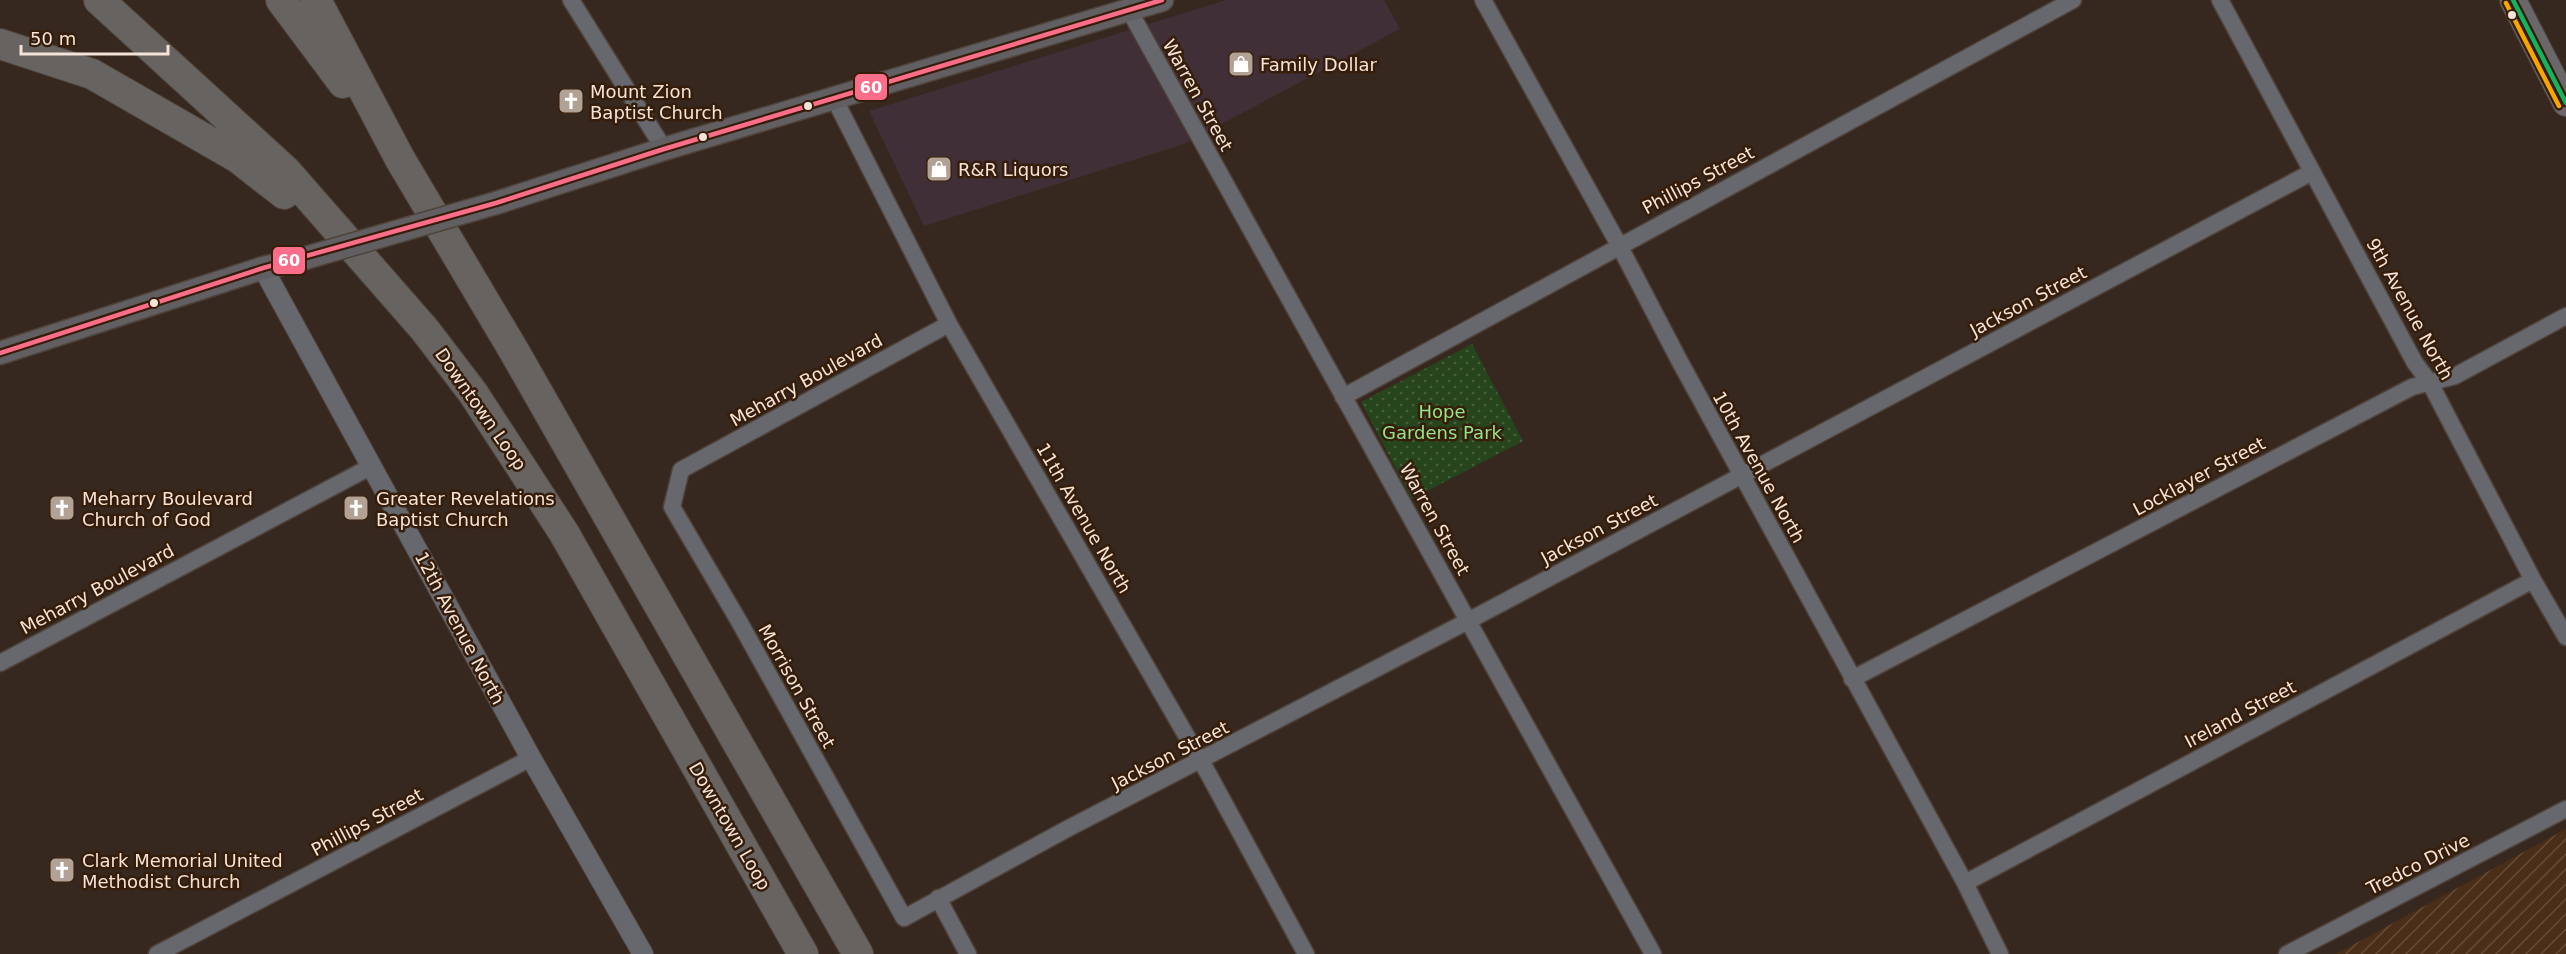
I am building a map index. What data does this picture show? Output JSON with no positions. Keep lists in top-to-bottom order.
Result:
{
  "streets": {
    "highway": ["Downtown Loop"],
    "street": [
      "Warren Street",
      "Phillips Street",
      "Jackson Street",
      "9th Avenue North",
      "Meharry Boulevard",
      "10th Avenue North",
      "Locklayer Street",
      "11th Avenue North",
      "12th Avenue North",
      "Morrison Street",
      "Ireland Street",
      "Tredco Drive"
    ]
  },
  "crossings": [
    ["Warren Street", "Phillips Street"],
    ["Warren Street", "Jackson Street"],
    ["Phillips Street", "10th Avenue North"],
    ["Phillips Street", "12th Avenue North"],
    ["Jackson Street", "9th Avenue North"],
    ["Jackson Street", "10th Avenue North"],
    ["Jackson Street", "11th Avenue North"],
    ["Jackson Street", "Morrison Street"],
    ["9th Avenue North", "Locklayer Street"],
    ["9th Avenue North", "Ireland Street"],
    ["Meharry Boulevard", "11th Avenue North"],
    ["Meharry Boulevard", "12th Avenue North"],
    ["Meharry Boulevard", "Morrison Street"],
    ["10th Avenue North", "Locklayer Street"],
    ["10th Avenue North", "Ireland Street"]
  ],
  "parks": ["Hope Gardens Park"],
  "places": {
    "shop": ["Family Dollar", "R&R Liquors"],
    "church": [
      "Mount Zion Baptist Church",
      "Meharry Boulevard Church of God",
      "Greater Revelations Baptist Church",
      "Clark Memorial United Methodist Church"
    ]
  },
  "lines": ["transit line 60"],
  "scale_bar": "50 m"
}
